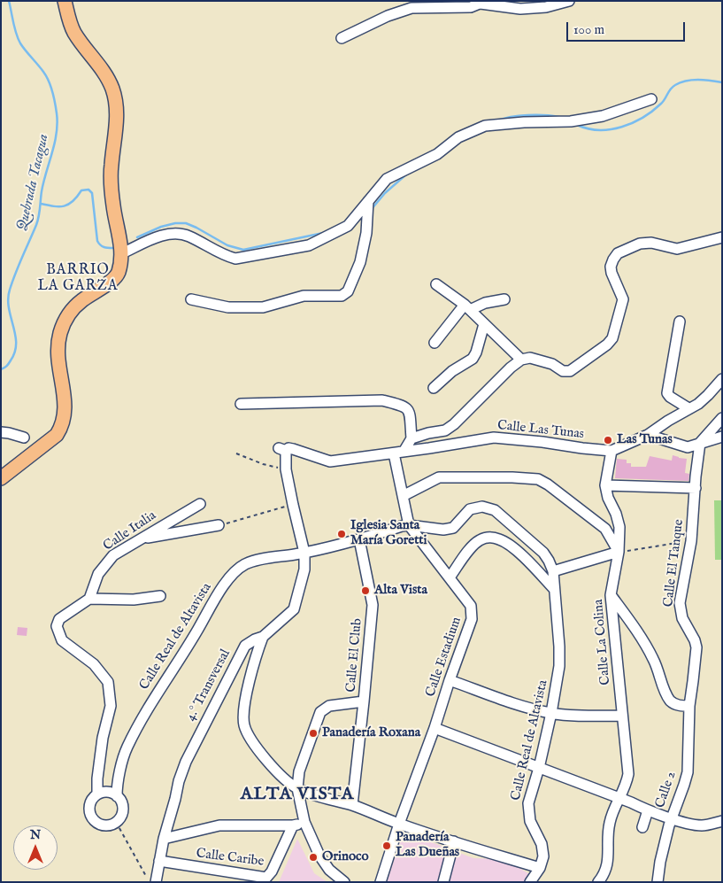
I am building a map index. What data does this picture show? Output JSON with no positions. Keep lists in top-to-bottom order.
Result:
{
  "streets": {
    "street": [
      "Calle Las Tunas",
      "Calle Italia",
      "Calle El Tanque",
      "Calle Real de Altavista",
      "Calle La Colina",
      "Calle El Club",
      "Calle Estadium",
      "4.° Transversal",
      "Calle 2",
      "Calle Caribe"
    ]
  },
  "crossings": [
    ["Calle Las Tunas", "Calle Estadium"],
    ["Calle Las Tunas", "4.° Transversal"],
    ["Calle El Tanque", "Calle 2"],
    ["Calle Real de Altavista", "Calle El Club"],
    ["Calle Real de Altavista", "Calle Estadium"],
    ["Calle Real de Altavista", "4.° Transversal"],
    ["4.° Transversal", "Calle Caribe"]
  ],
  "districts": ["BARRIO LA GARZA", "ALTA VISTA"],
  "water": ["Quebrada Tacagua"],
  "places": [
    "Las Tunas",
    "Iglesia Santa María Goretti",
    "Alta Vista",
    "Panadería Roxana",
    "Panadería Las Dueñas",
    "Orinoco"
  ],
  "scale_bar": "100 m",
  "north": "top"
}
